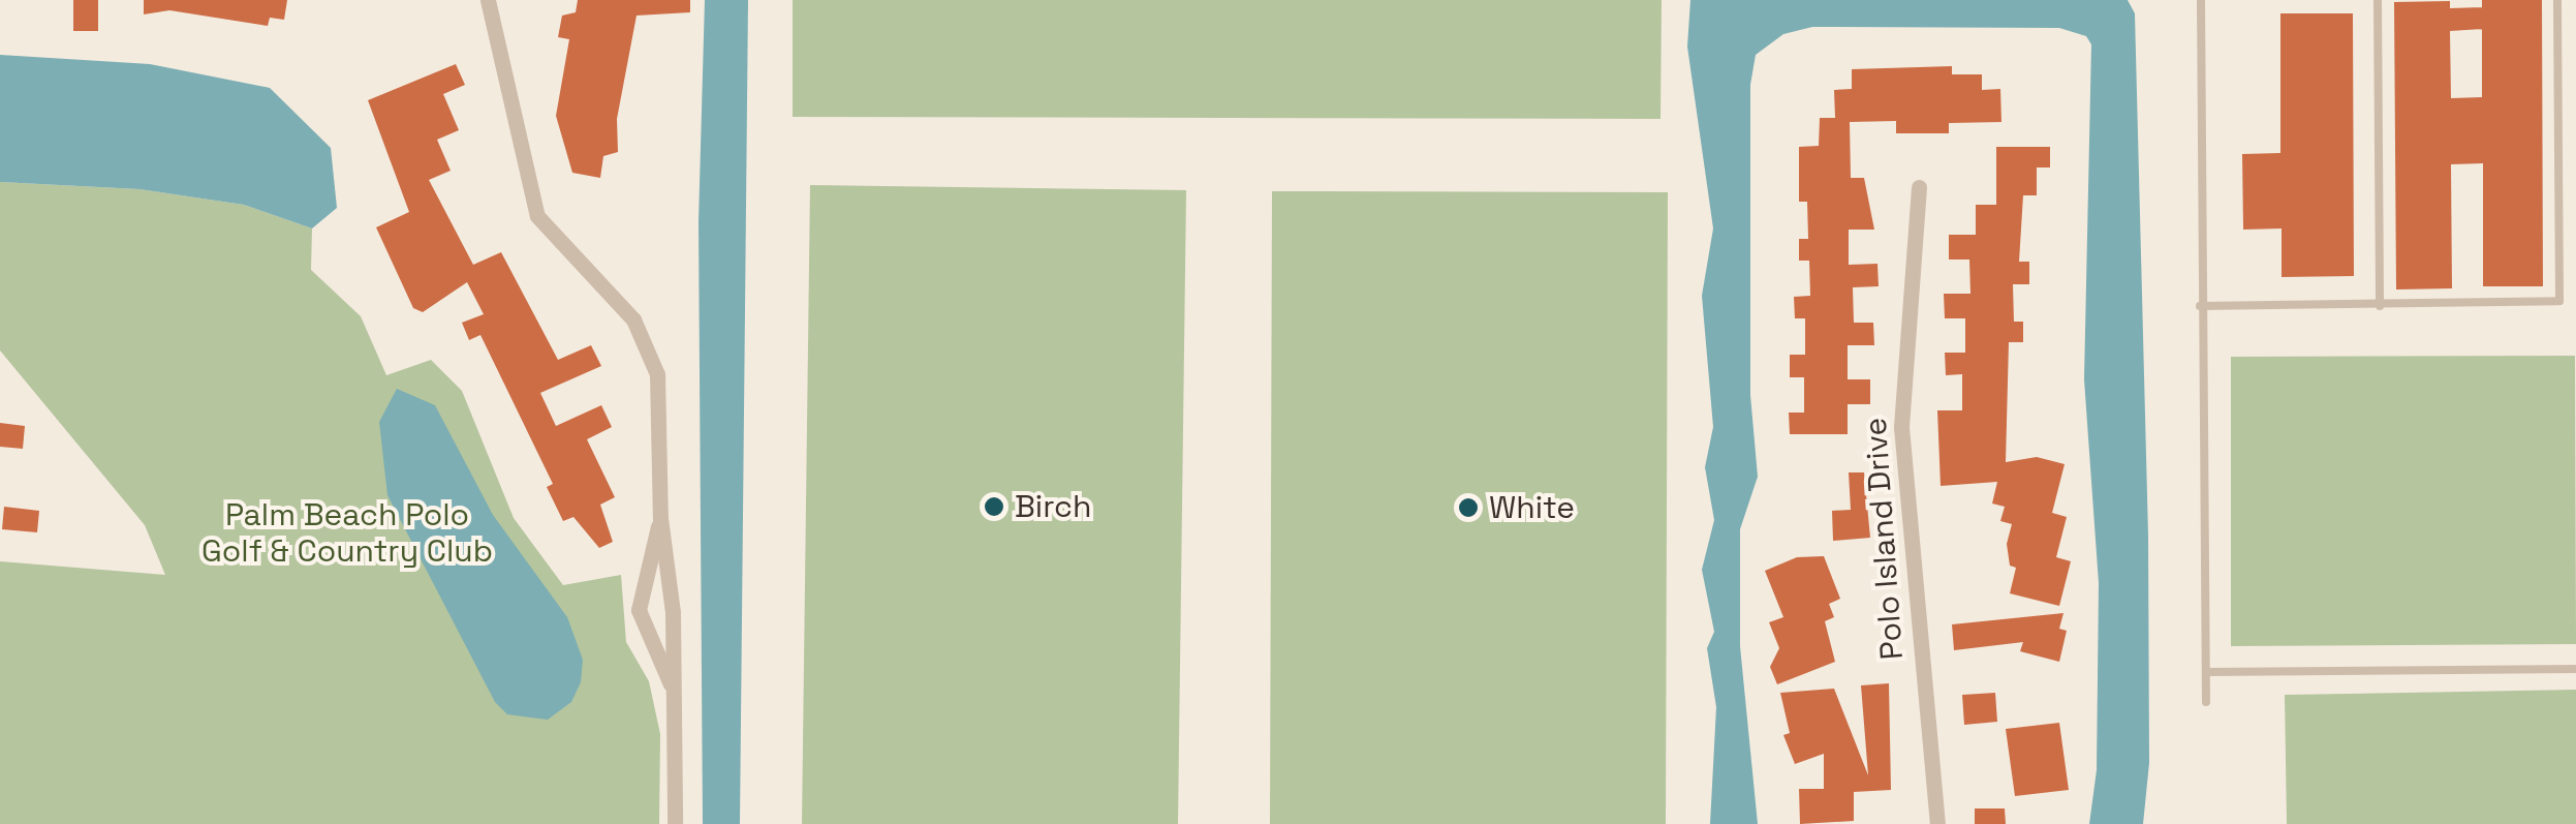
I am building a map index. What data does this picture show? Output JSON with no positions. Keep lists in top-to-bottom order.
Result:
{
  "streets": {
    "street": ["Polo Island Drive"]
  },
  "parks": ["Palm Beach Polo Golf & Country Club"],
  "places": ["Birch", "White"]
}
